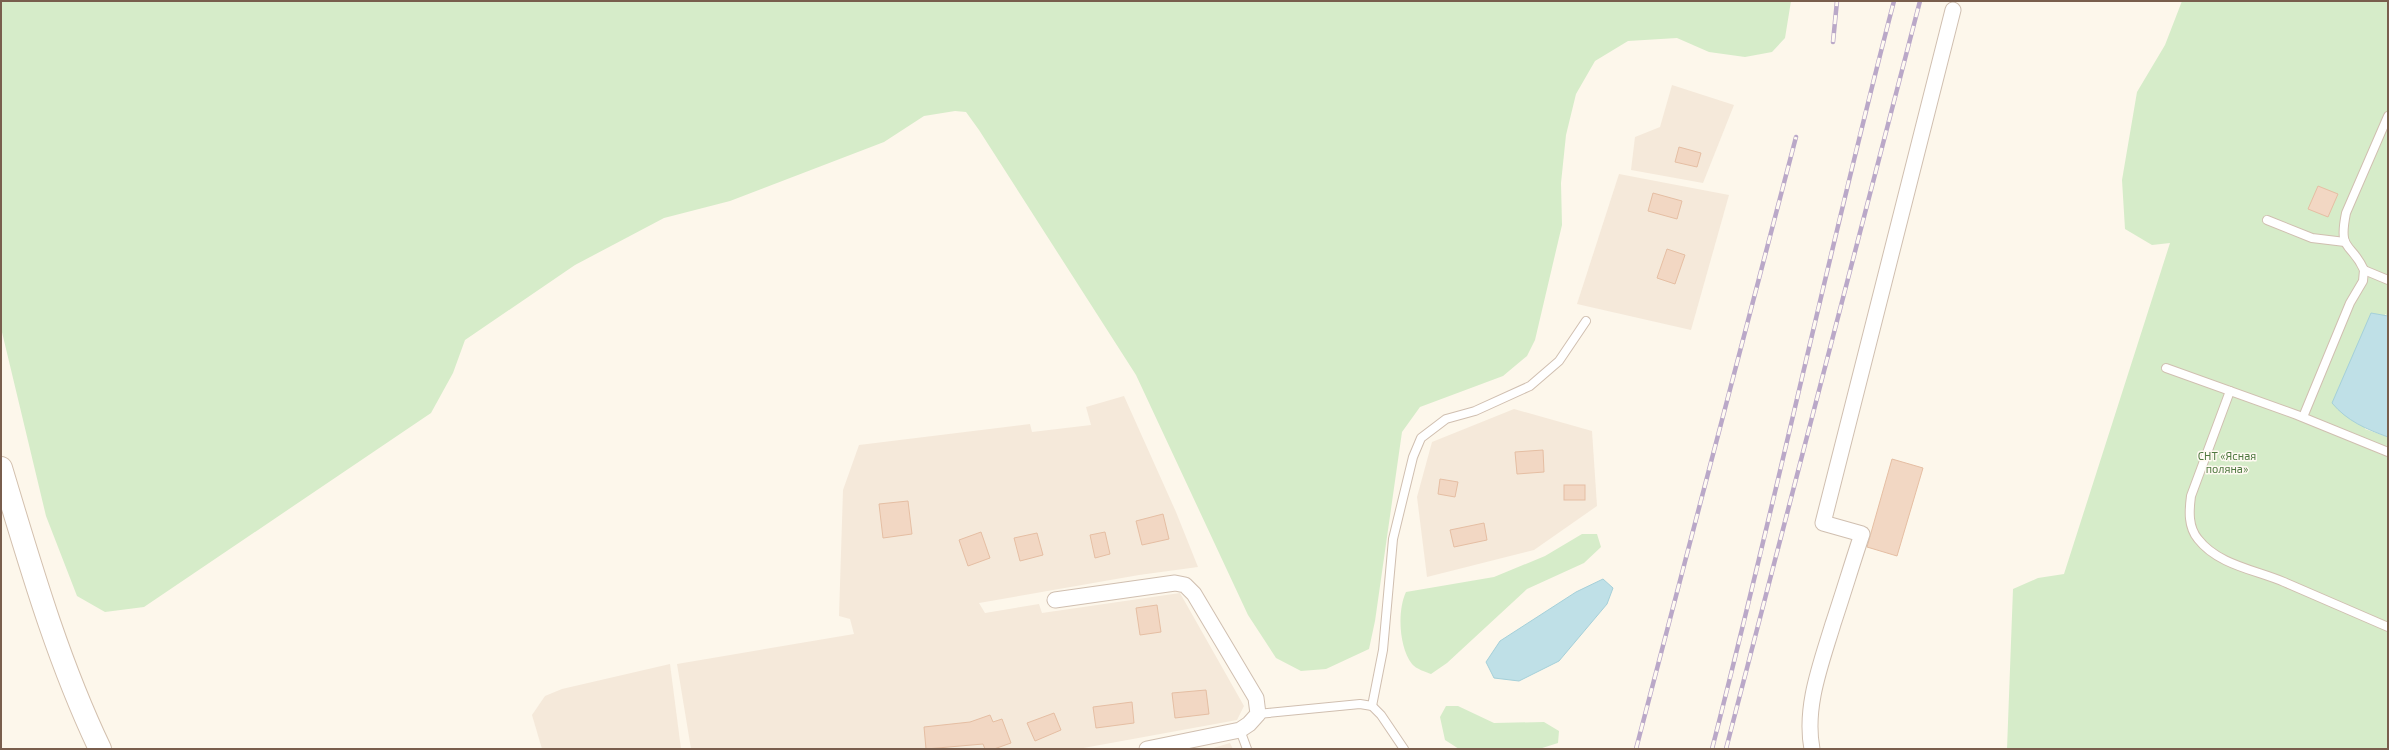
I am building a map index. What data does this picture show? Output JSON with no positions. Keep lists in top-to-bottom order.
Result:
{
  "parks": ["СНТ «Ясная поляна»"]
}
